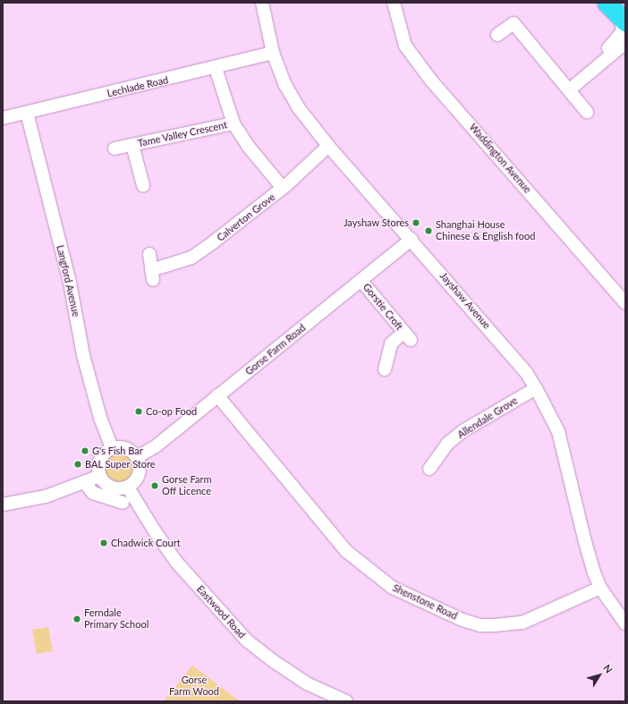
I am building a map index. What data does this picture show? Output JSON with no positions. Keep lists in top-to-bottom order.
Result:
{
  "streets": {
    "street": [
      "Lechlade Road",
      "Tame Valley Crescent",
      "Waddington Avenue",
      "Calverton Grove",
      "Langford Avenue",
      "Jayshaw Avenue",
      "Gorstie Croft",
      "Gorse Farm Road",
      "Allendale Grove",
      "Shenstone Road",
      "Eastwood Road"
    ]
  },
  "crossings": [
    ["Lechlade Road", "Tame Valley Crescent"],
    ["Lechlade Road", "Langford Avenue"],
    ["Lechlade Road", "Jayshaw Avenue"],
    ["Tame Valley Crescent", "Calverton Grove"],
    ["Calverton Grove", "Jayshaw Avenue"],
    ["Langford Avenue", "Gorse Farm Road"],
    ["Langford Avenue", "Eastwood Road"],
    ["Jayshaw Avenue", "Gorse Farm Road"],
    ["Jayshaw Avenue", "Allendale Grove"],
    ["Jayshaw Avenue", "Shenstone Road"],
    ["Gorstie Croft", "Gorse Farm Road"],
    ["Gorse Farm Road", "Shenstone Road"],
    ["Gorse Farm Road", "Eastwood Road"]
  ],
  "parks": ["Gorse Farm Wood"],
  "places": [
    "Jayshaw Stores",
    "Shanghai House Chinese & English food",
    "Co-op Food",
    "G's Fish Bar",
    "BAL Super Store",
    "Gorse Farm Off Licence",
    "Chadwick Court",
    "Ferndale Primary School"
  ],
  "north": "top right"
}
